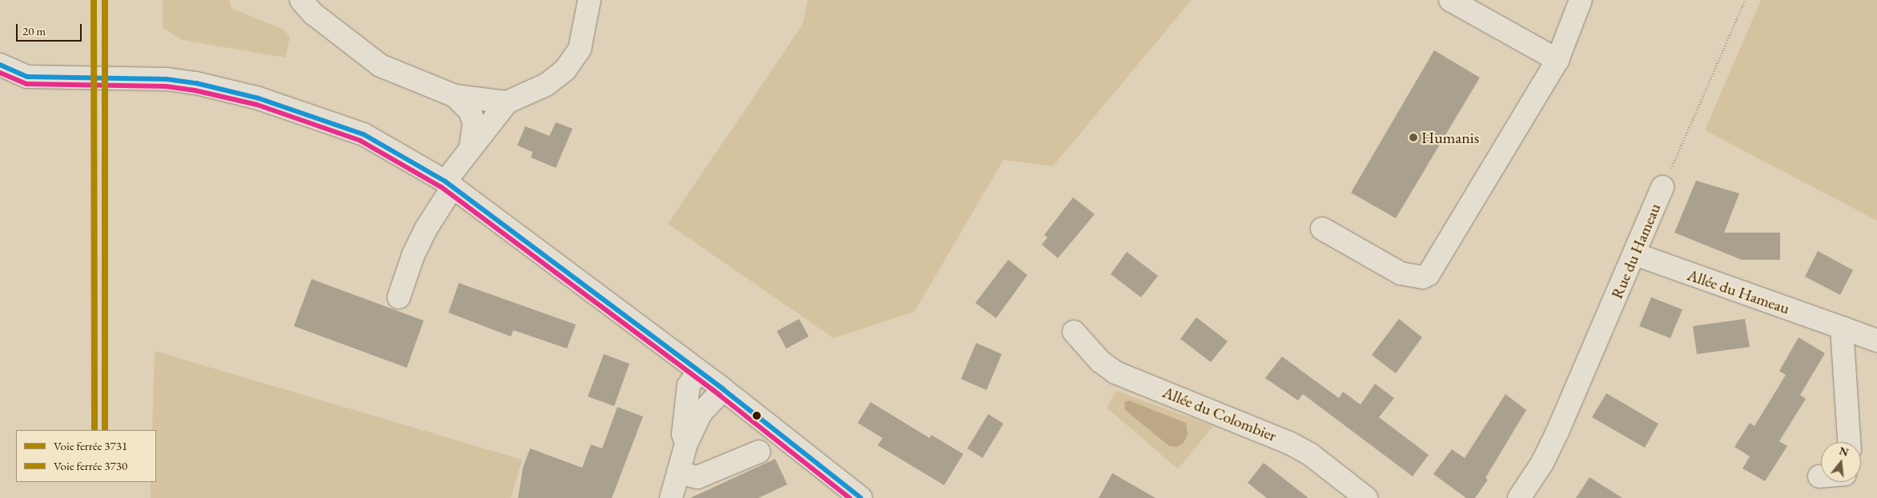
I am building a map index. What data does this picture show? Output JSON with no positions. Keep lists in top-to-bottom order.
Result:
{
  "streets": {
    "street": ["Rue du Hameau", "Allée du Hameau", "Allée du Colombier"]
  },
  "crossings": [
    ["Rue du Hameau", "Allée du Hameau"]
  ],
  "places": ["Humanis"],
  "lines": ["rail line 3731", "rail line 3730"],
  "legend": ["Voie ferrée 3731", "Voie ferrée 3730"],
  "scale_bar": "20 m",
  "north": "top"
}
